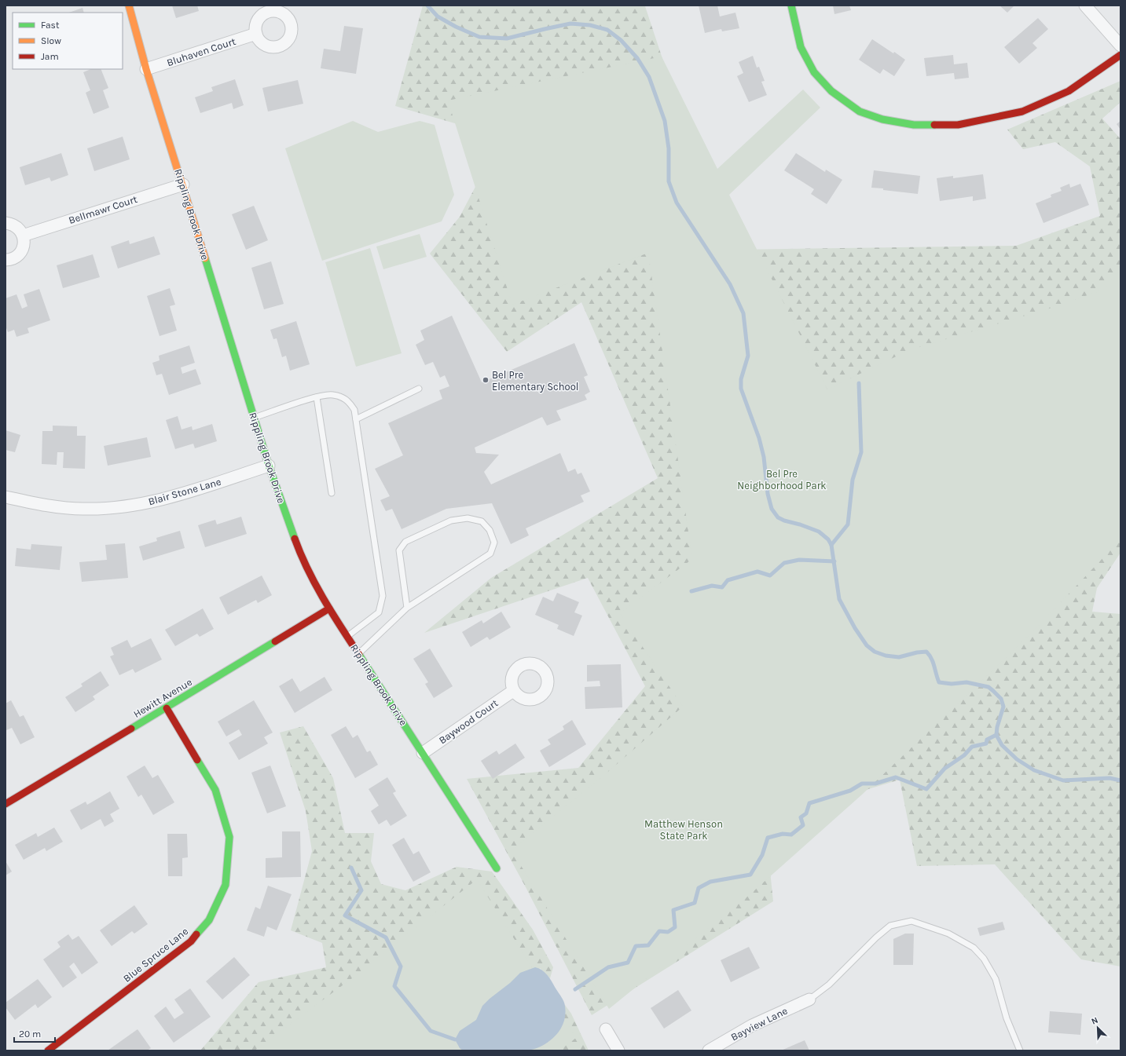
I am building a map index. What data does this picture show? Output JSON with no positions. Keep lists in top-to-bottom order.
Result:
{
  "streets": {
    "street": [
      "Bluhaven Court",
      "Bellmawr Court",
      "Rippling Brook Drive",
      "Blair Stone Lane",
      "Hewitt Avenue",
      "Baywood Court",
      "Blue Spruce Lane",
      "Bayview Lane"
    ]
  },
  "crossings": [
    ["Bluhaven Court", "Rippling Brook Drive"],
    ["Bellmawr Court", "Rippling Brook Drive"],
    ["Rippling Brook Drive", "Blair Stone Lane"],
    ["Rippling Brook Drive", "Hewitt Avenue"],
    ["Rippling Brook Drive", "Baywood Court"],
    ["Hewitt Avenue", "Blue Spruce Lane"]
  ],
  "parks": ["Bel Pre Neighborhood Park", "Matthew Henson State Park"],
  "places": ["Bel Pre Elementary School"],
  "legend": ["Fast", "Slow", "Jam"],
  "scale_bar": "20 m",
  "north": "top left"
}
